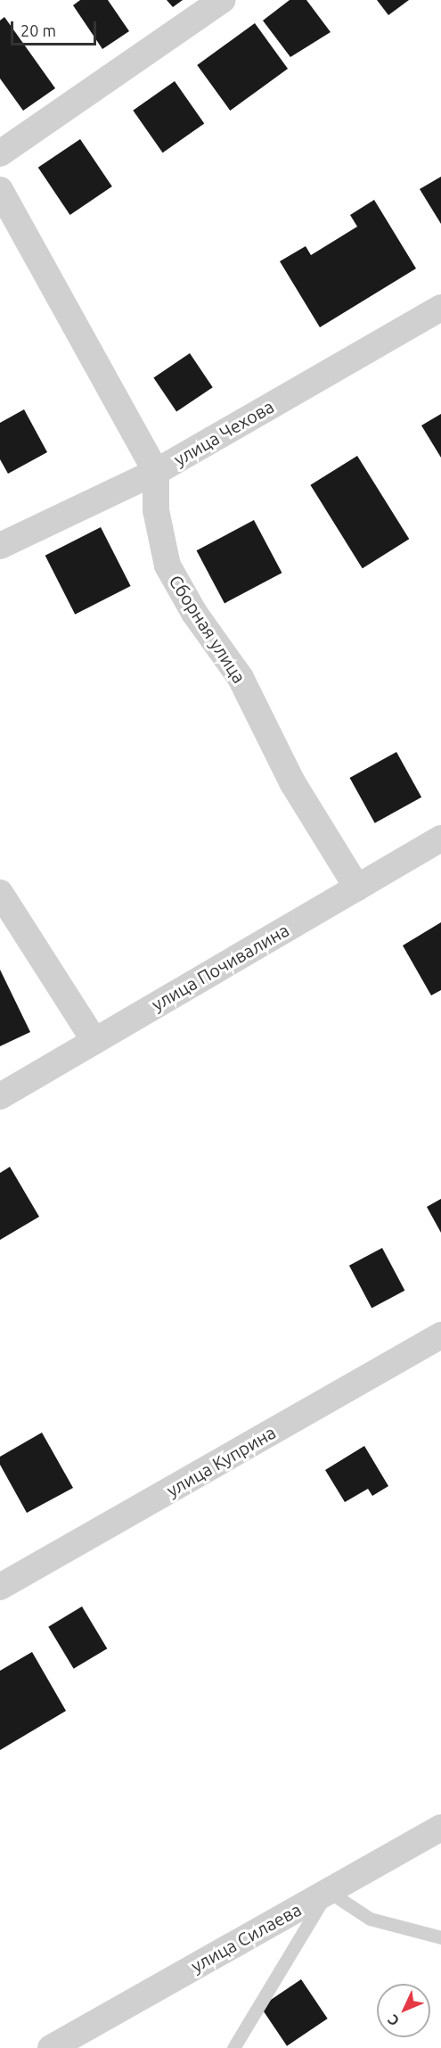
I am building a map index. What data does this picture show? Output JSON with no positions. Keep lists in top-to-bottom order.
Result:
{
  "streets": {
    "street": [
      "улица Чехова",
      "Сборная улица",
      "улица Почивалина",
      "улица Куприна",
      "улица Силаева"
    ]
  },
  "crossings": [
    ["улица Чехова", "Сборная улица"],
    ["Сборная улица", "улица Почивалина"]
  ],
  "scale_bar": "20 m",
  "north": "bottom left"
}
